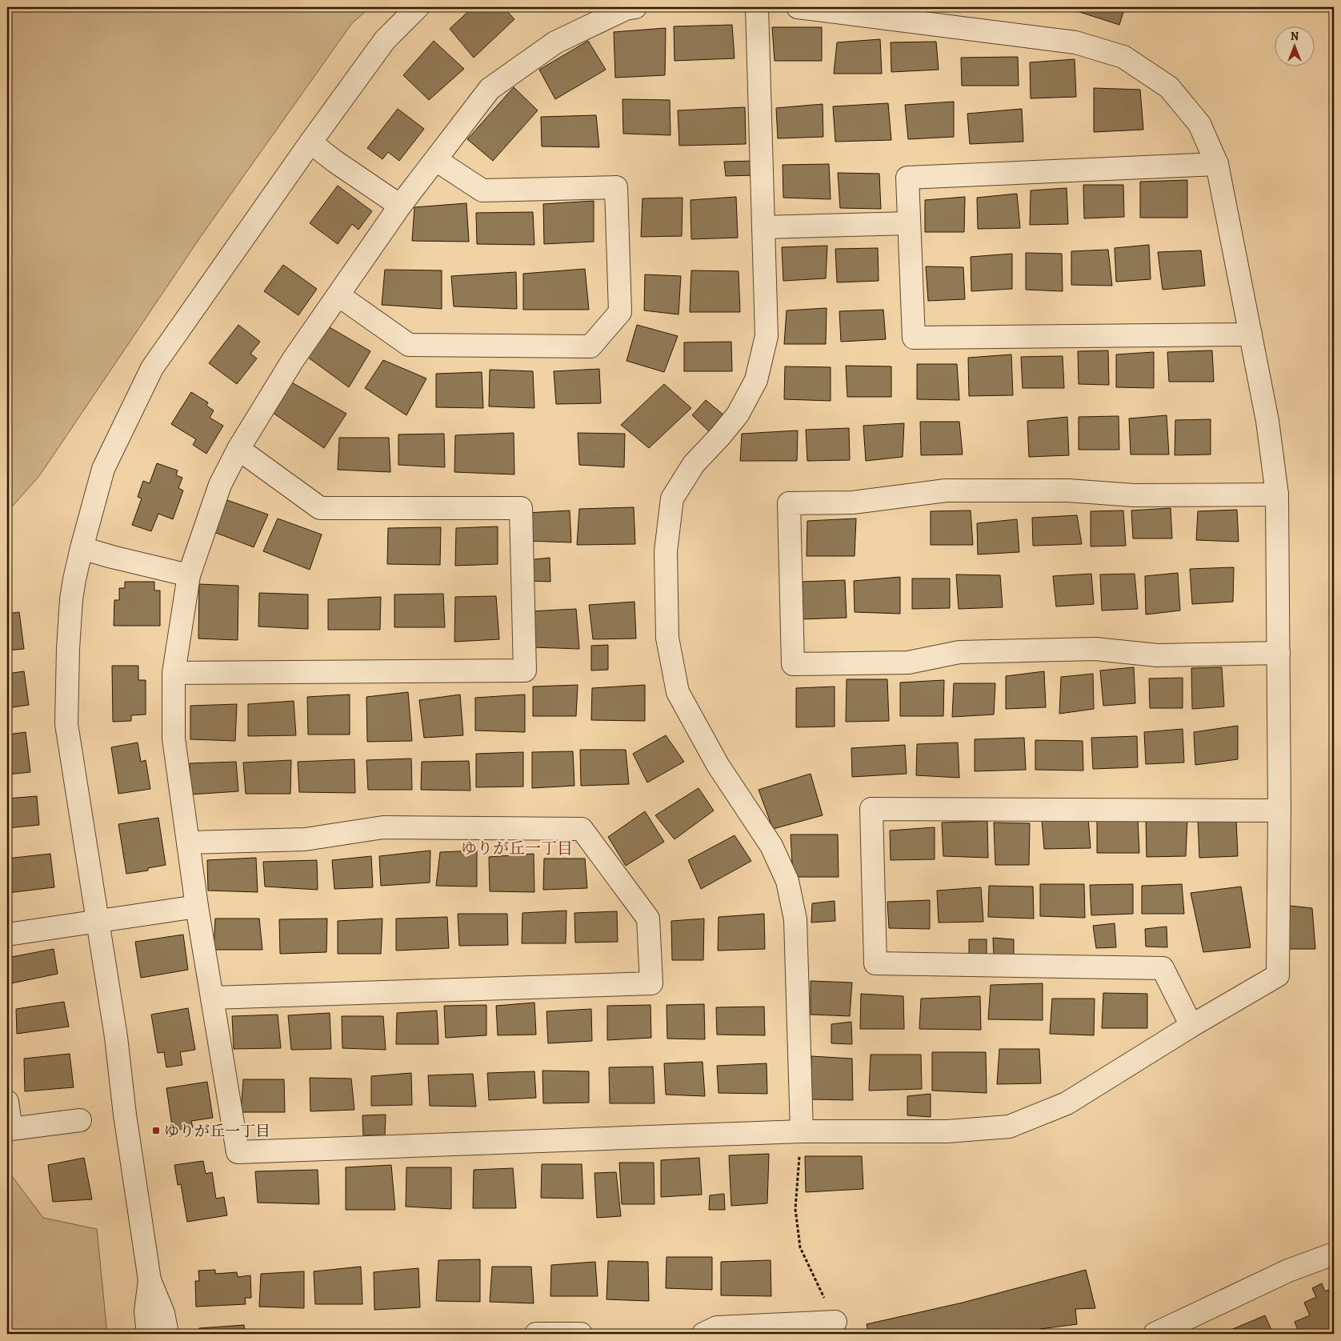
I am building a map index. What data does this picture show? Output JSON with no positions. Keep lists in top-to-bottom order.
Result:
{
  "districts": ["ゆりが丘一丁目"],
  "places": {
    "transit": ["ゆりが丘一丁目"]
  },
  "north": "top"
}
